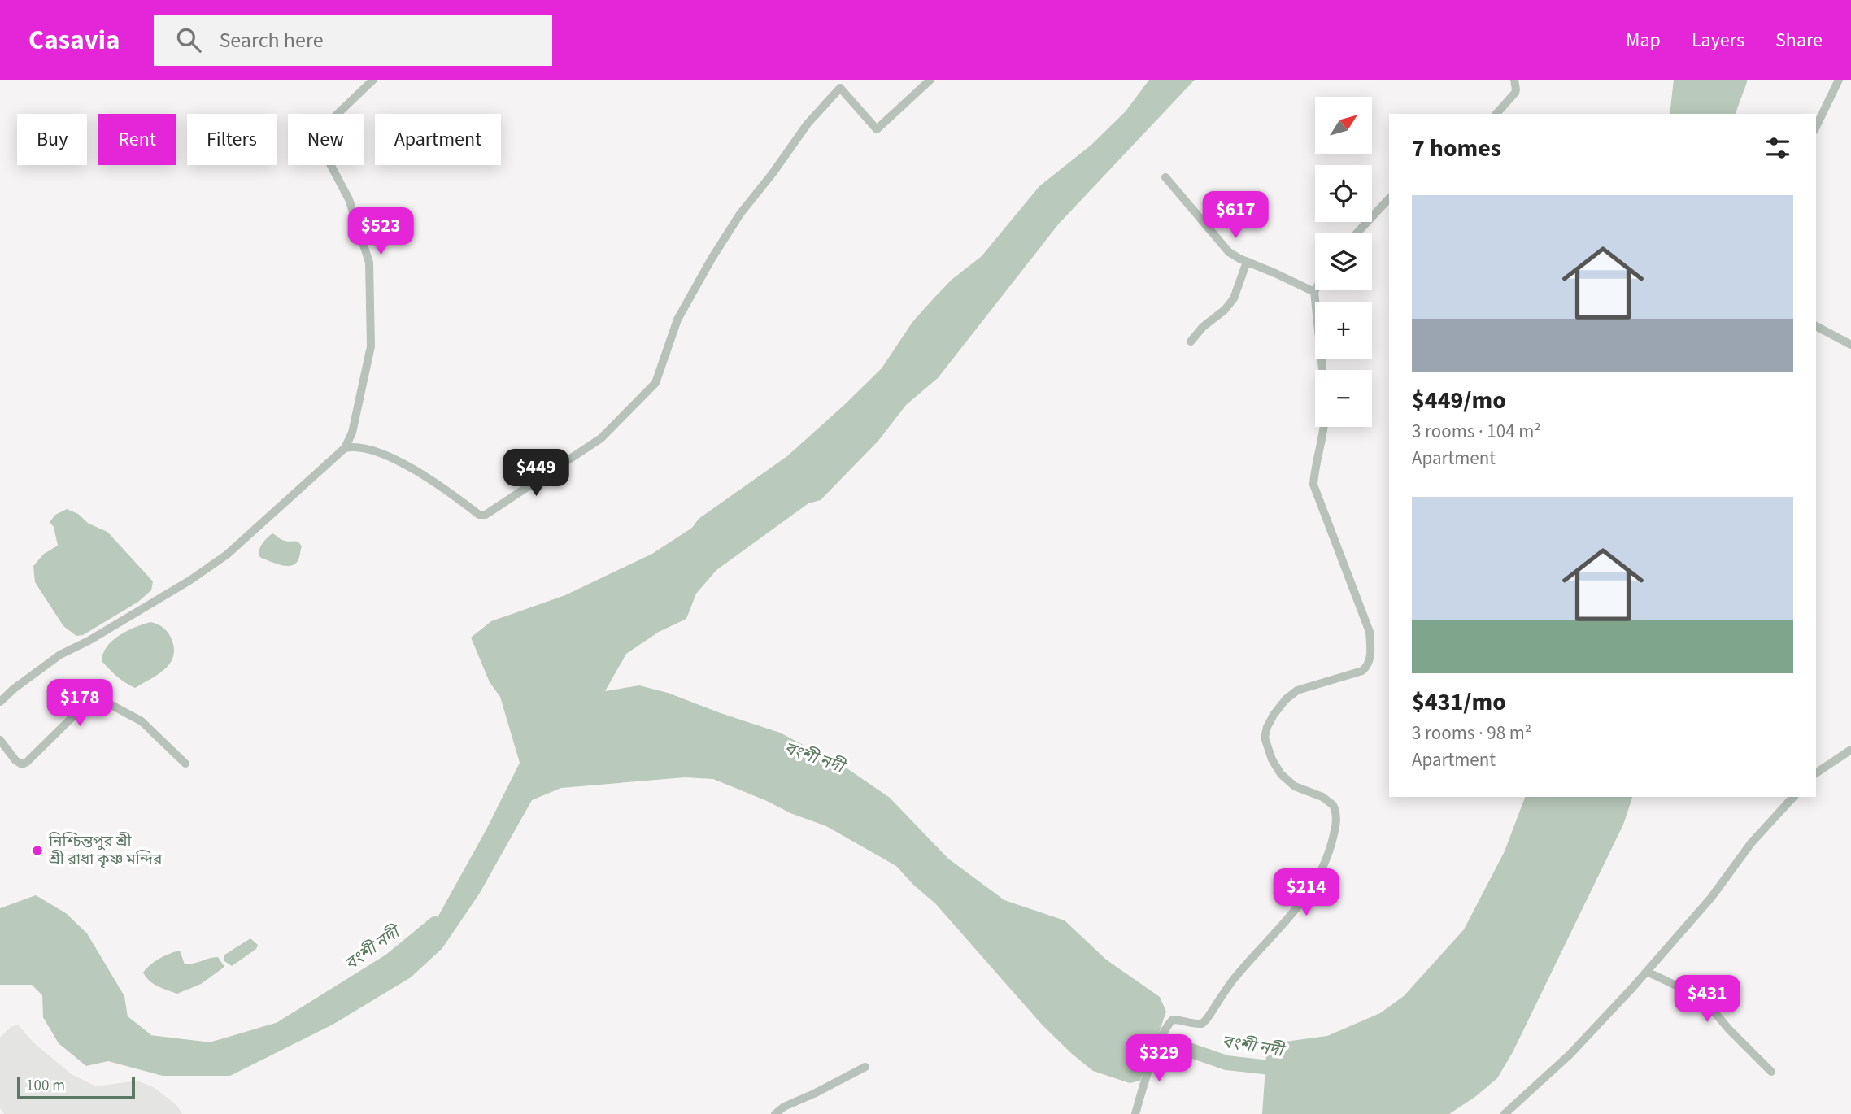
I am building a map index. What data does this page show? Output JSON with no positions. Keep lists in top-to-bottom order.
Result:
{
  "water": ["বংশী নদী"],
  "places": ["নিশ্চিন্তপুর শ্রী শ্রী রাধা কৃষ্ণ মন্দির"],
  "scale_bar": "100 m",
  "north": "top right",
  "page": {
    "header": "Casavia",
    "search": "Search here",
    "nav": ["Map", "Layers", "Share"],
    "map_buttons": ["+", "−"],
    "chip": [
      "Buy",
      "Rent",
      "Filters",
      "New",
      "Apartment"
    ],
    "heading": "7 homes",
    "list": [
      {
        "name": "$449/mo",
        "note": "3 rooms · 104 m² · Apartment"
      },
      {
        "name": "$431/mo",
        "note": "3 rooms · 98 m² · Apartment"
      }
    ],
    "price": [
      "$617",
      "$523",
      "$449",
      "$178",
      "$214",
      "$431",
      "$329"
    ],
    "scale": "100 m"
  }
}
